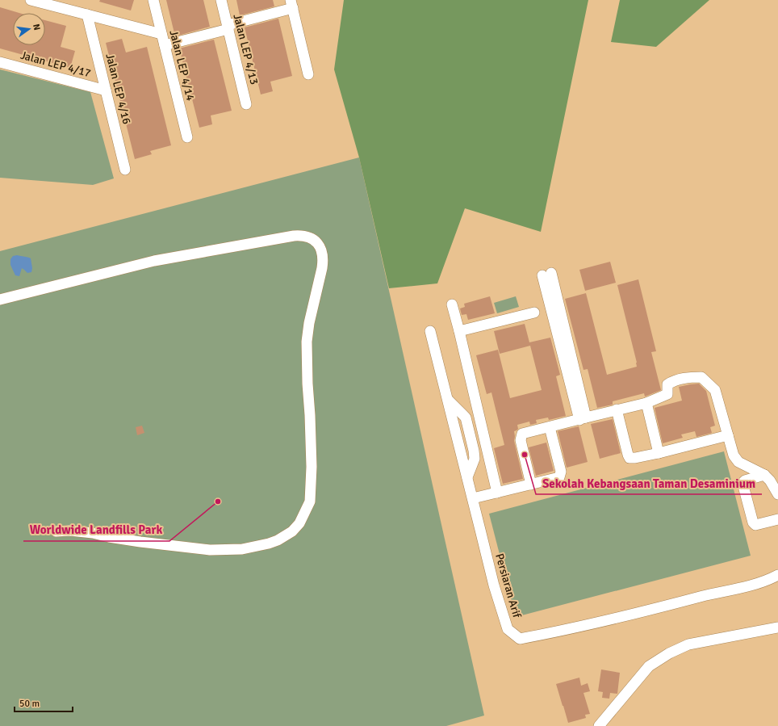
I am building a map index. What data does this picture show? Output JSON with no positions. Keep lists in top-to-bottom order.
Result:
{
  "streets": {
    "street": [
      "Jalan LEP 4/13",
      "Jalan LEP 4/17",
      "Jalan LEP 4/14",
      "Jalan LEP 4/16",
      "Persiaran Arif"
    ]
  },
  "crossings": [
    ["Jalan LEP 4/17", "Jalan LEP 4/16"]
  ],
  "places": ["Sekolah Kebangsaan Taman Desaminium", "Worldwide Landfills Park"],
  "scale_bar": "50 m",
  "north": "right"
}
